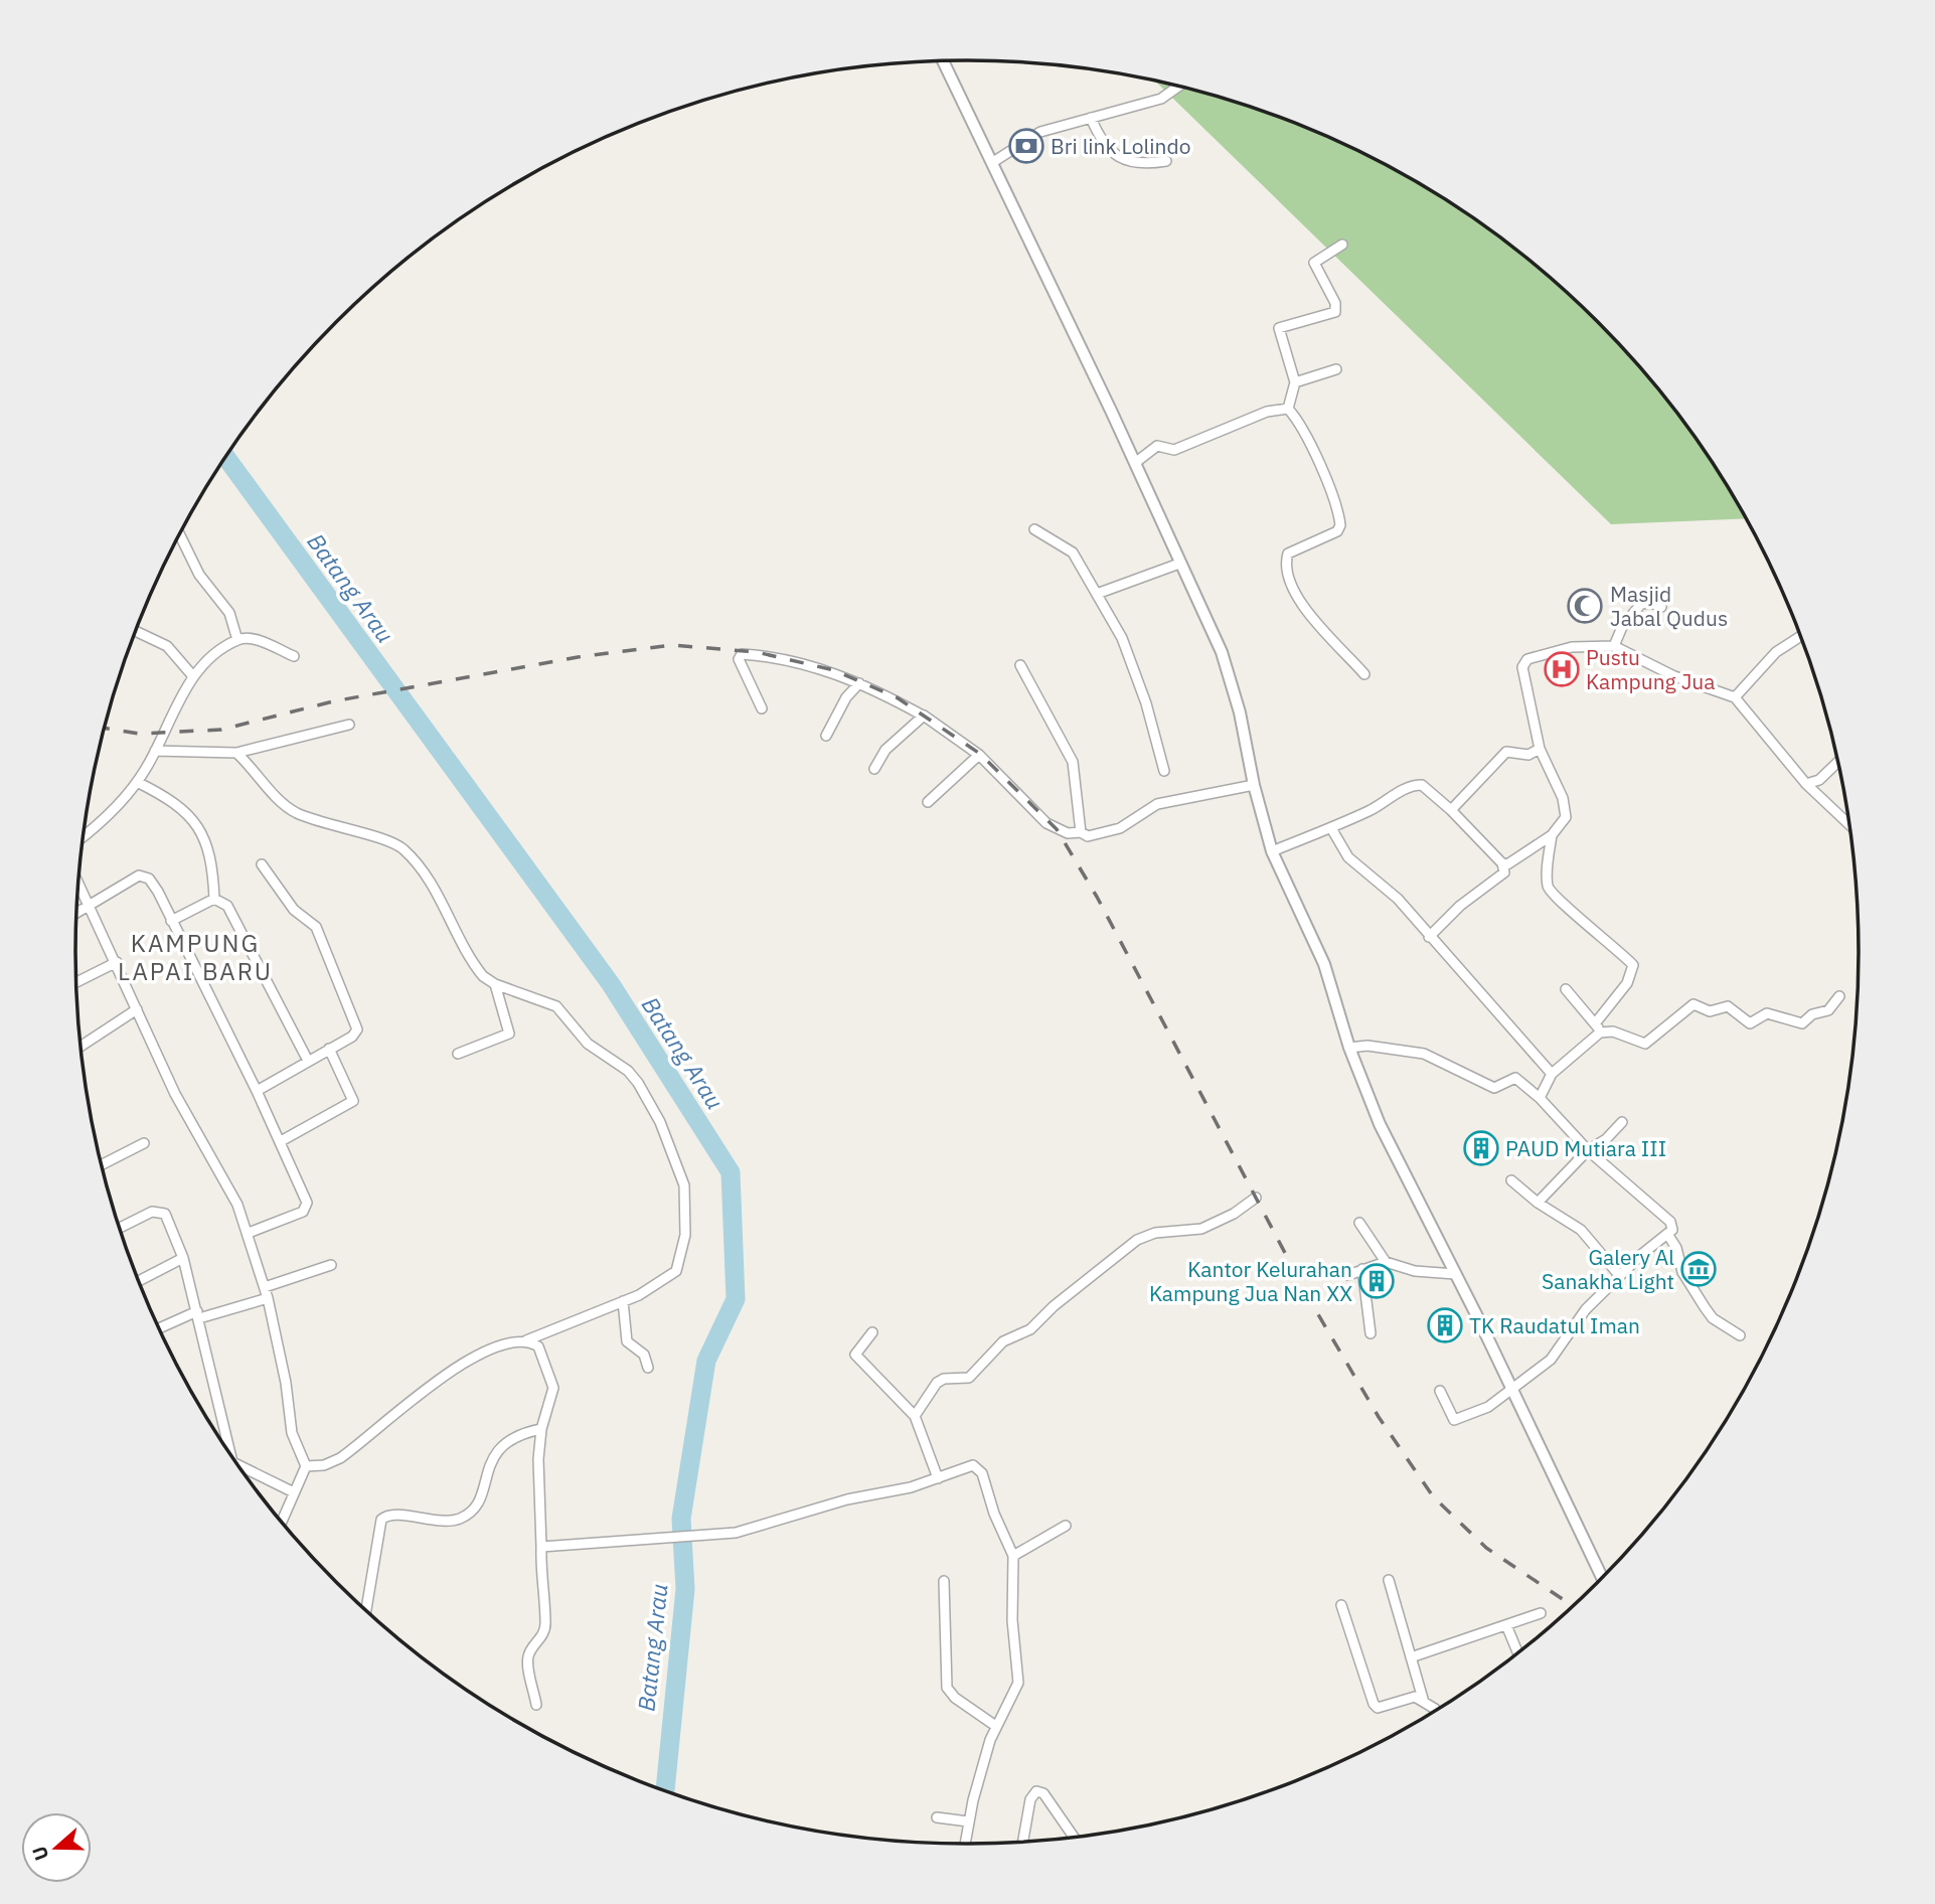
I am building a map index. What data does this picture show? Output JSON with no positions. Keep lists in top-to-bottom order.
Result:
{
  "districts": ["KAMPUNG LAPAI BARU"],
  "water": ["Batang Arau"],
  "places": {
    "bank": ["Bri link Lolindo"],
    "mosque": ["Masjid Jabal Qudus"],
    "hospital": ["Pustu Kampung Jua"],
    "building": ["PAUD Mutiara III", "Kantor Kelurahan Kampung Jua Nan XX", "TK Raudatul Iman"],
    "museum": ["Galery Al Sanakha Light"]
  },
  "north": "left"
}
